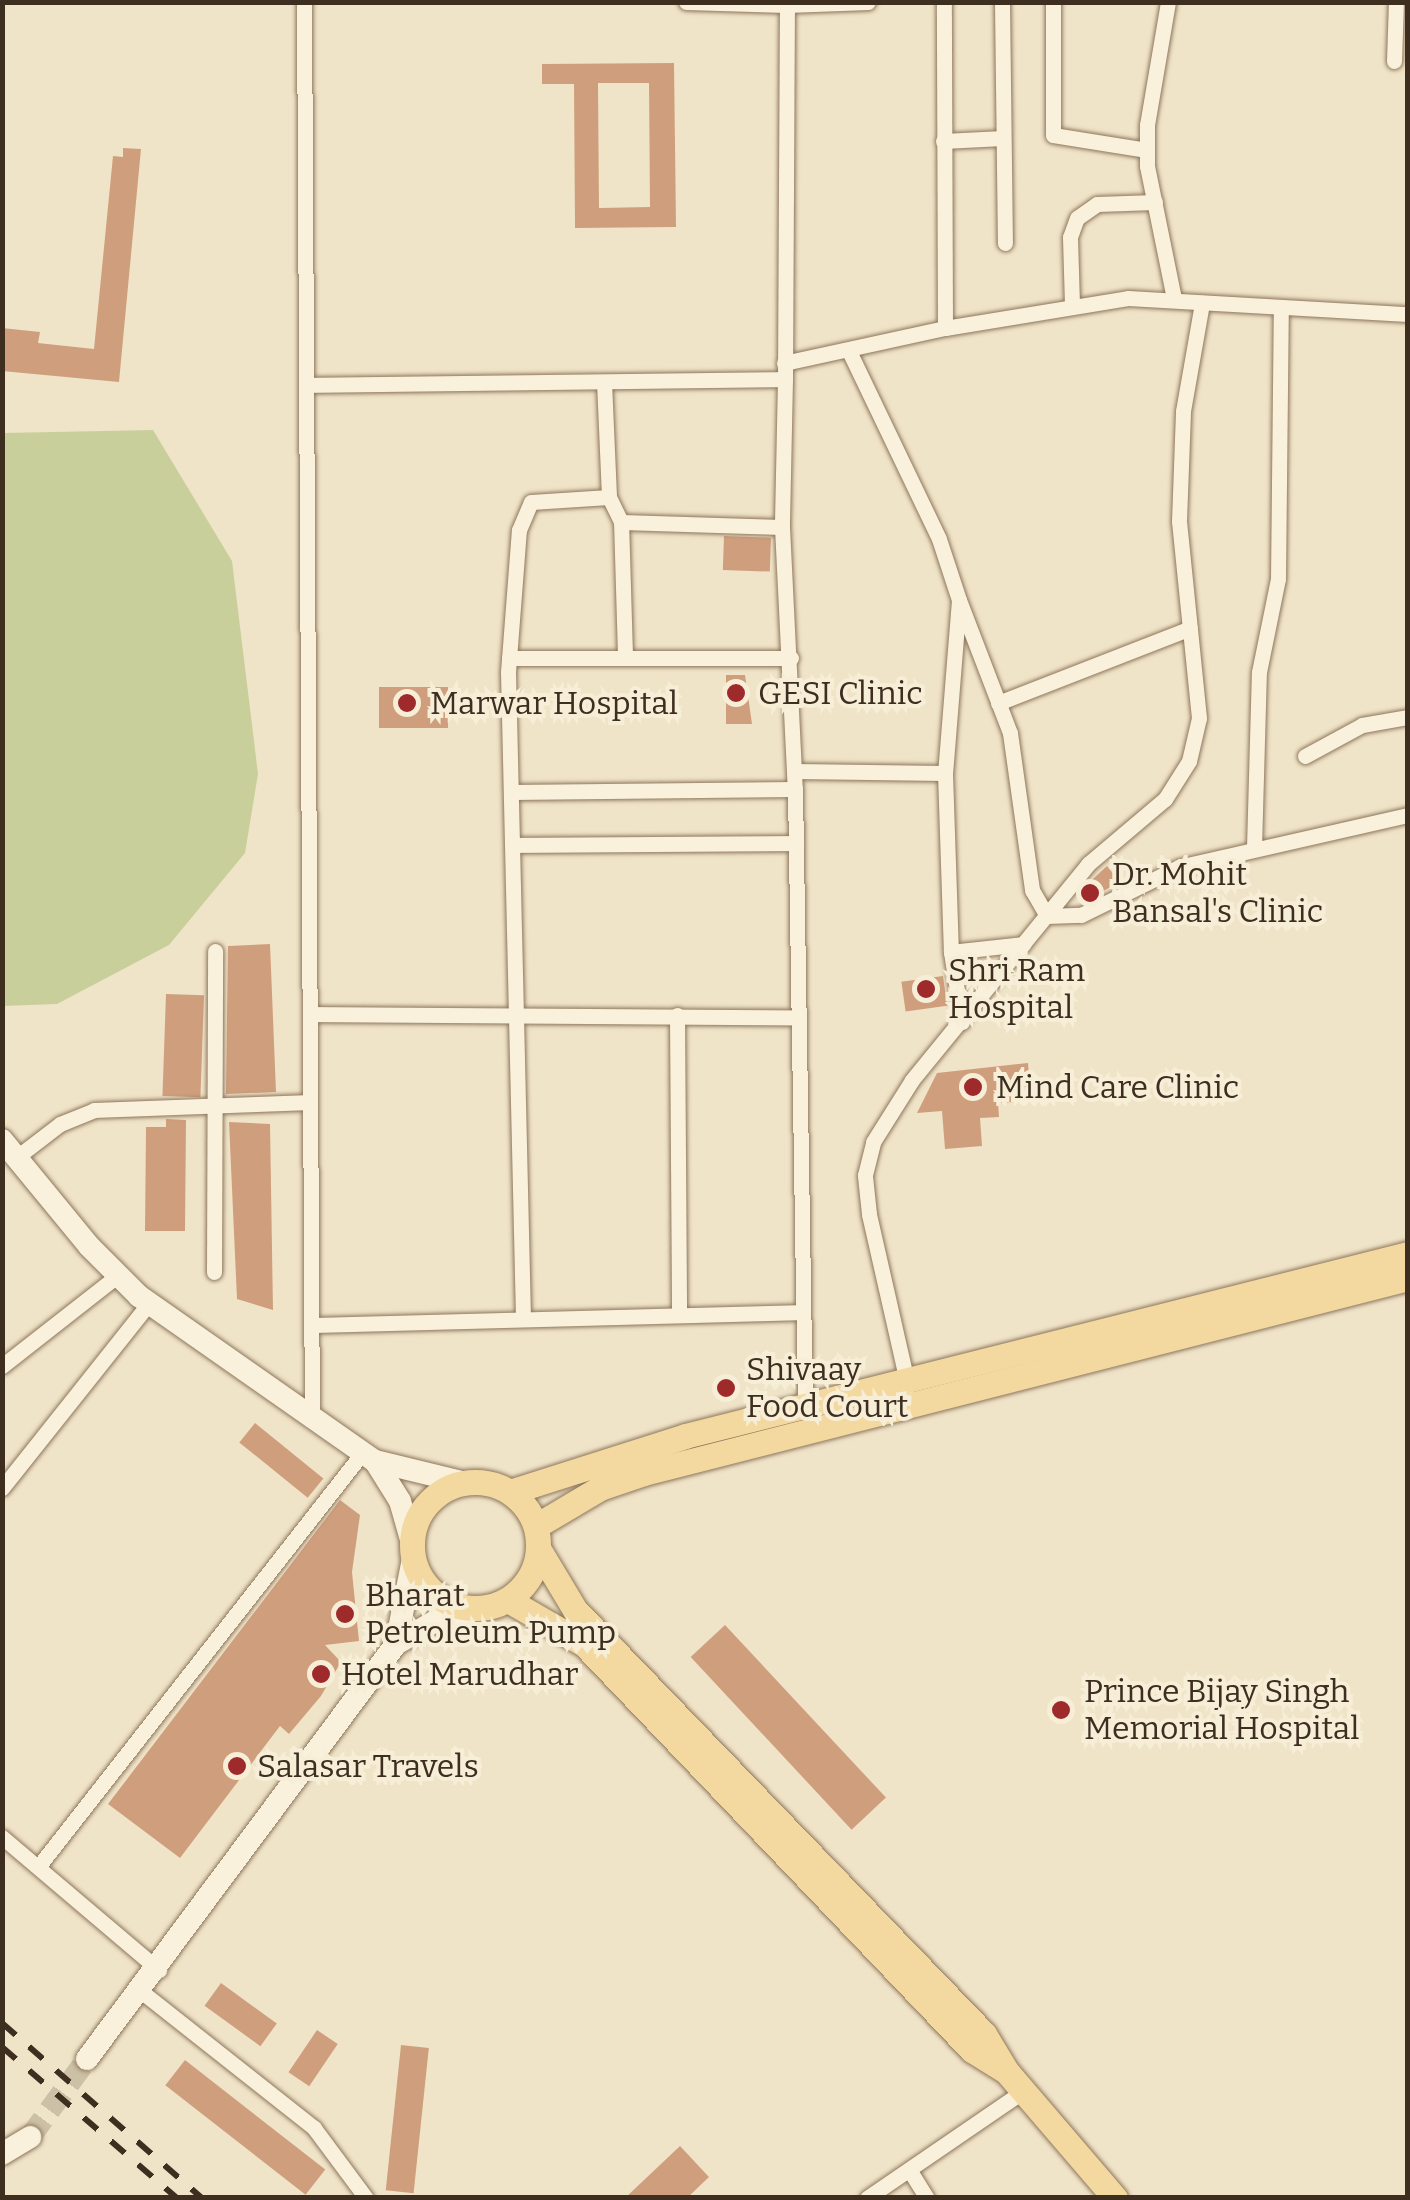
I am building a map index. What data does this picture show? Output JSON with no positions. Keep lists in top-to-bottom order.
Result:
{
  "places": [
    "GESI Clinic",
    "Marwar Hospital",
    "Dr. Mohit Bansal's Clinic",
    "Shri Ram Hospital",
    "Mind Care Clinic",
    "Shivaay Food Court",
    "Bharat Petroleum Pump",
    "Hotel Marudhar",
    "Prince Bijay Singh Memorial Hospital",
    "Salasar Travels"
  ]
}
